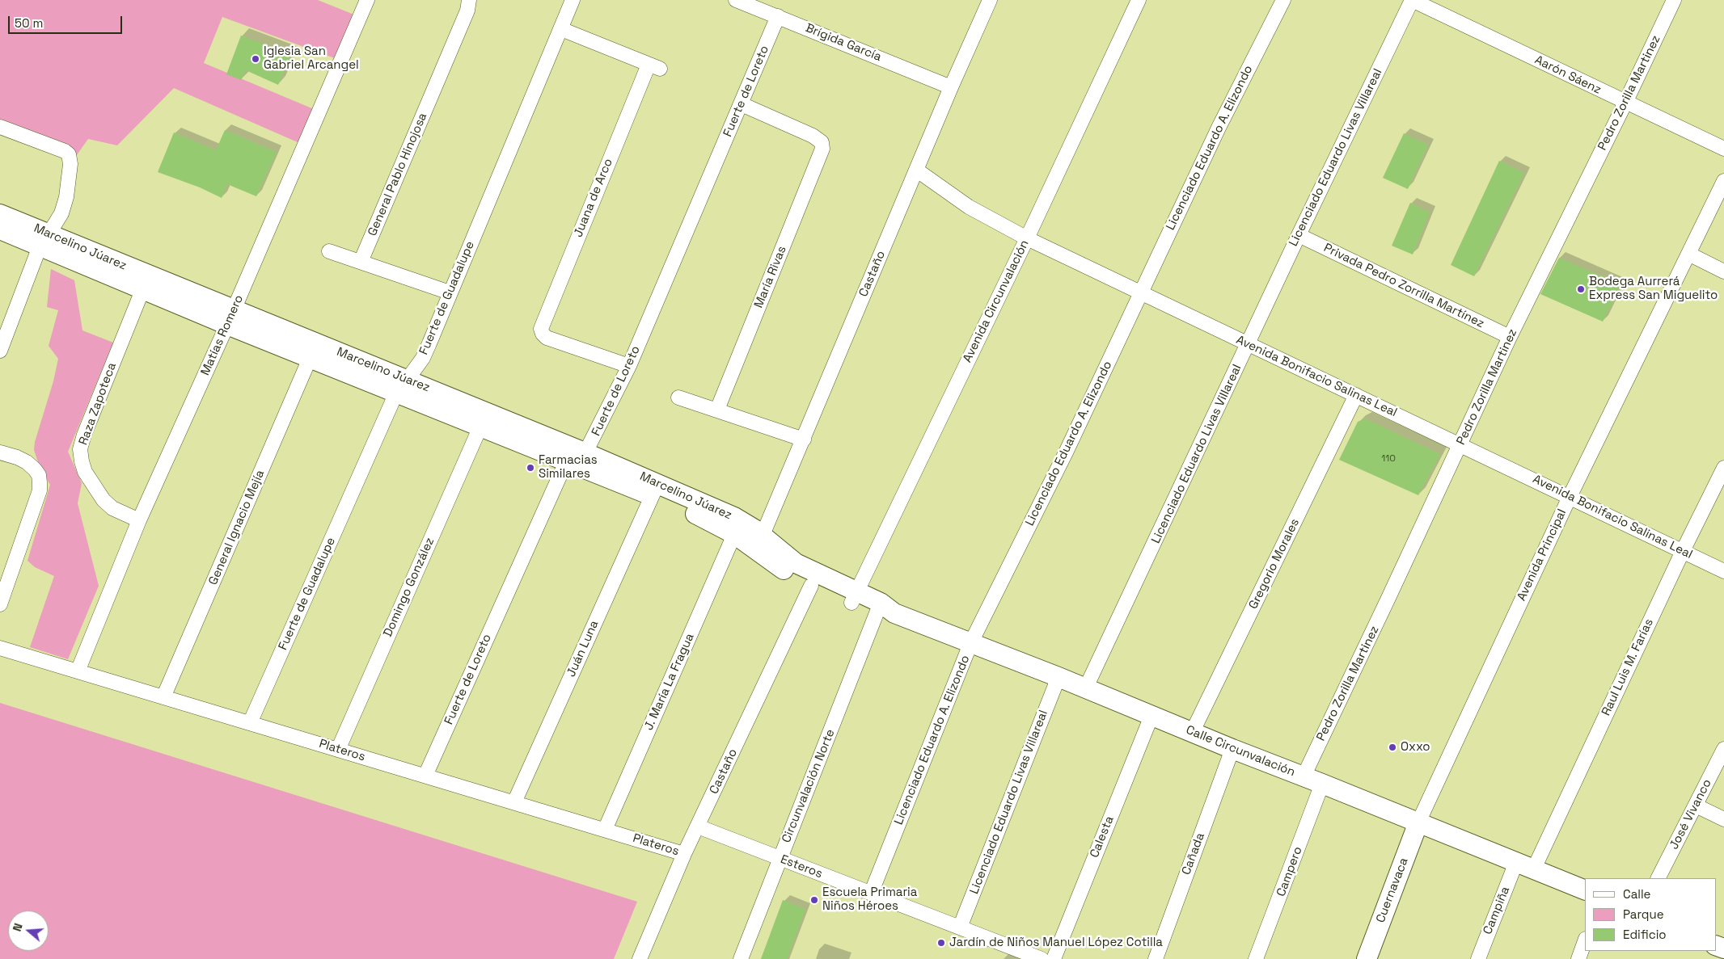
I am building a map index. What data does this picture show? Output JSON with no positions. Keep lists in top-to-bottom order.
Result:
{
  "streets": {
    "street": [
      "Brígida García",
      "Aarón Sáenz",
      "Fuerte de Loreto",
      "Pedro Zorilla Martinez",
      "Licenciado Eduardo A. Elizondo",
      "Licenciado Eduardo Livas Villareal",
      "General Pablo Hinojosa",
      "Juana de Arco",
      "Marcelino Júarez",
      "Castaño",
      "María Rivas",
      "Privada Pedro Zorrilla Martínez",
      "Fuerte de Guadalupe",
      "Avenida Circunvalación",
      "Matías Romero",
      "Avenida Bonifacio Salinas Leal",
      "Raza Zapoteca",
      "General Ignacio Mejía",
      "Avenida Principal",
      "Gregorio Morales",
      "Domingo González",
      "Juán Luna",
      "Raul Luis M. Farías",
      "J. María La Fragua",
      "Plateros",
      "Calle Circunvalación",
      "Circunvalación Norte",
      "José Vivanco",
      "Calesta",
      "Cañada",
      "Esteros",
      "Campero",
      "Cuernavaca",
      "Campiña"
    ]
  },
  "crossings": [
    ["Brígida García", "Fuerte de Loreto"],
    ["Brígida García", "Castaño"],
    ["Aarón Sáenz", "Pedro Zorilla Martinez"],
    ["Aarón Sáenz", "Licenciado Eduardo Livas Villareal"],
    ["Fuerte de Loreto", "Juana de Arco"],
    ["Fuerte de Loreto", "Marcelino Júarez"],
    ["Fuerte de Loreto", "María Rivas"],
    ["Fuerte de Loreto", "Plateros"],
    ["Pedro Zorilla Martinez", "Privada Pedro Zorrilla Martínez"],
    ["Pedro Zorilla Martinez", "Avenida Bonifacio Salinas Leal"],
    ["Pedro Zorilla Martinez", "Calle Circunvalación"],
    ["Licenciado Eduardo A. Elizondo", "Avenida Bonifacio Salinas Leal"],
    ["Licenciado Eduardo A. Elizondo", "Calle Circunvalación"],
    ["Licenciado Eduardo A. Elizondo", "Esteros"],
    ["Licenciado Eduardo Livas Villareal", "Privada Pedro Zorrilla Martínez"],
    ["Licenciado Eduardo Livas Villareal", "Avenida Bonifacio Salinas Leal"],
    ["Licenciado Eduardo Livas Villareal", "Calle Circunvalación"],
    ["Licenciado Eduardo Livas Villareal", "Esteros"],
    ["Juana de Arco", "Fuerte de Guadalupe"],
    ["Marcelino Júarez", "Castaño"],
    ["Marcelino Júarez", "Fuerte de Guadalupe"],
    ["Marcelino Júarez", "Matías Romero"],
    ["Marcelino Júarez", "Raza Zapoteca"],
    ["Marcelino Júarez", "General Ignacio Mejía"],
    ["Marcelino Júarez", "Domingo González"],
    ["Marcelino Júarez", "Juán Luna"],
    ["Marcelino Júarez", "J. María La Fragua"],
    ["Marcelino Júarez", "Calle Circunvalación"],
    ["Castaño", "Avenida Bonifacio Salinas Leal"],
    ["Castaño", "Plateros"],
    ["Castaño", "Calle Circunvalación"],
    ["Castaño", "Esteros"],
    ["Fuerte de Guadalupe", "Plateros"],
    ["Avenida Circunvalación", "Avenida Bonifacio Salinas Leal"],
    ["Avenida Circunvalación", "Calle Circunvalación"],
    ["Matías Romero", "Raza Zapoteca"],
    ["Matías Romero", "Plateros"],
    ["Avenida Bonifacio Salinas Leal", "Avenida Principal"],
    ["Avenida Bonifacio Salinas Leal", "Gregorio Morales"],
    ["Avenida Bonifacio Salinas Leal", "Raul Luis M. Farías"],
    ["General Ignacio Mejía", "Plateros"],
    ["Avenida Principal", "Calle Circunvalación"],
    ["Avenida Principal", "Cuernavaca"],
    ["Gregorio Morales", "Calle Circunvalación"],
    ["Domingo González", "Plateros"],
    ["Juán Luna", "Plateros"],
    ["Raul Luis M. Farías", "Calle Circunvalación"],
    ["J. María La Fragua", "Plateros"],
    ["Calle Circunvalación", "Circunvalación Norte"],
    ["Calle Circunvalación", "Calesta"],
    ["Calle Circunvalación", "Cañada"],
    ["Calle Circunvalación", "Campero"],
    ["Calle Circunvalación", "Cuernavaca"],
    ["Calle Circunvalación", "Campiña"],
    ["Circunvalación Norte", "Esteros"]
  ],
  "places": [
    "Iglesia San Gabriel Arcangel",
    "Bodega Aurrerá Express San Miguelito",
    "Farmacias Similares",
    "Oxxo",
    "Escuela Primaria Niños Héroes",
    "Jardín de Niños Manuel López Cotilla"
  ],
  "house_numbers": ["110"],
  "legend": ["Calle", "Parque", "Edificio"],
  "scale_bar": "50 m",
  "north": "left"
}
